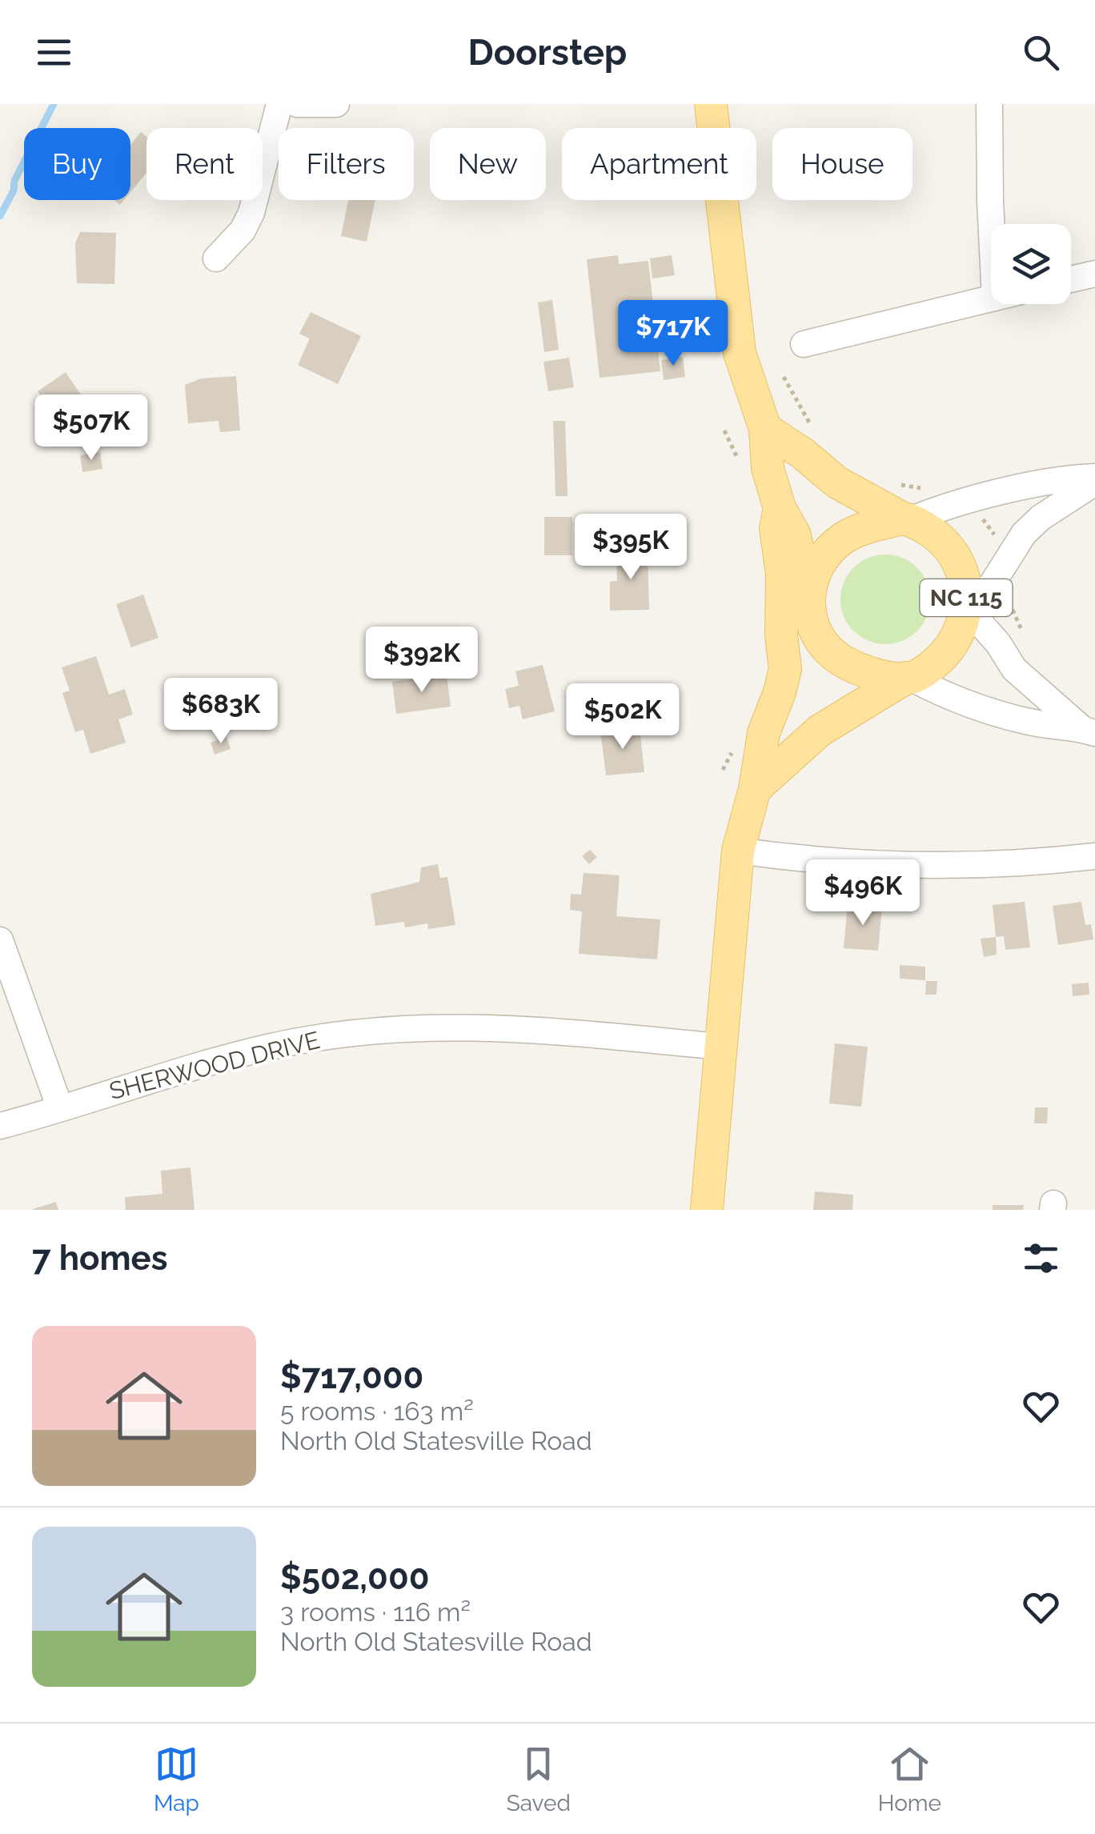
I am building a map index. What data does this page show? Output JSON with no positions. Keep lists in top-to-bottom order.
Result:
{
  "streets": {
    "main road": ["NC 115"],
    "street": ["SHERWOOD DRIVE"]
  },
  "page": {
    "header": "Doorstep",
    "chip": [
      "Buy",
      "Rent",
      "Filters",
      "New",
      "Apartment",
      "House"
    ],
    "price": [
      "$717K",
      "$507K",
      "$395K",
      "$392K",
      "$683K",
      "$502K",
      "$496K"
    ],
    "heading": "7 homes",
    "list": [
      {
        "name": "$717,000",
        "note": "5 rooms · 163 m² · North Old Statesville Road"
      },
      {
        "name": "$502,000",
        "note": "3 rooms · 116 m² · North Old Statesville Road"
      }
    ],
    "tabs": ["Map", "Saved", "Home"]
  }
}
